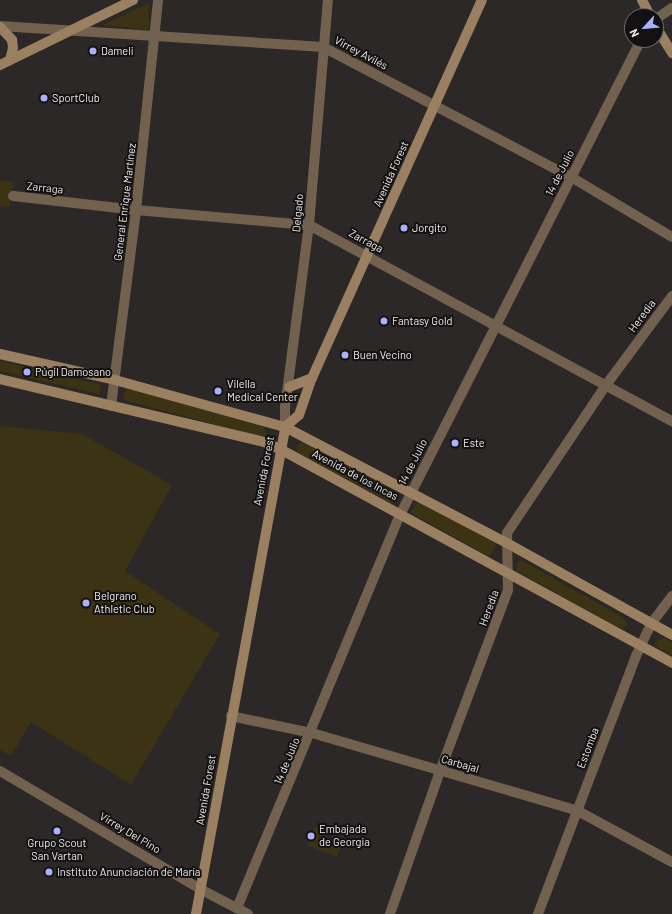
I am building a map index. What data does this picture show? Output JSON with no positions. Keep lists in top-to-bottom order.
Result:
{
  "streets": {
    "main road": ["Avenida Forest", "Avenida de los Incas"],
    "street": [
      "Virrey Avilés",
      "14 de Julio",
      "Zarraga",
      "General Enrique Martínez",
      "Delgado",
      "Heredia",
      "Estomba",
      "Carbajal",
      "Virrey Del Pino"
    ]
  },
  "crossings": [
    ["Virrey Avilés", "14 de Julio"],
    ["Virrey Avilés", "Avenida Forest"],
    ["Virrey Avilés", "General Enrique Martínez"],
    ["Virrey Avilés", "Delgado"],
    ["14 de Julio", "Zarraga"],
    ["14 de Julio", "Avenida de los Incas"],
    ["14 de Julio", "Carbajal"],
    ["14 de Julio", "Virrey Del Pino"],
    ["Avenida Forest", "Zarraga"],
    ["Avenida Forest", "Delgado"],
    ["Avenida Forest", "Avenida de los Incas"],
    ["Avenida Forest", "Carbajal"],
    ["Avenida Forest", "Virrey Del Pino"],
    ["Zarraga", "General Enrique Martínez"],
    ["Zarraga", "Delgado"],
    ["Zarraga", "Heredia"],
    ["General Enrique Martínez", "Avenida de los Incas"],
    ["Delgado", "Avenida de los Incas"],
    ["Heredia", "Avenida de los Incas"],
    ["Heredia", "Carbajal"],
    ["Avenida de los Incas", "Estomba"],
    ["Estomba", "Carbajal"]
  ],
  "places": [
    "Dameli",
    "SportClub",
    "Jorgito",
    "Fantasy Gold",
    "Buen Vecino",
    "Púgil Damosano",
    "Vilella Medical Center",
    "Este",
    "Belgrano Athletic Club",
    "Grupo Scout San Vartan",
    "Embajada de Georgia",
    "Instituto Anunciación de María"
  ],
  "north": "bottom left"
}
